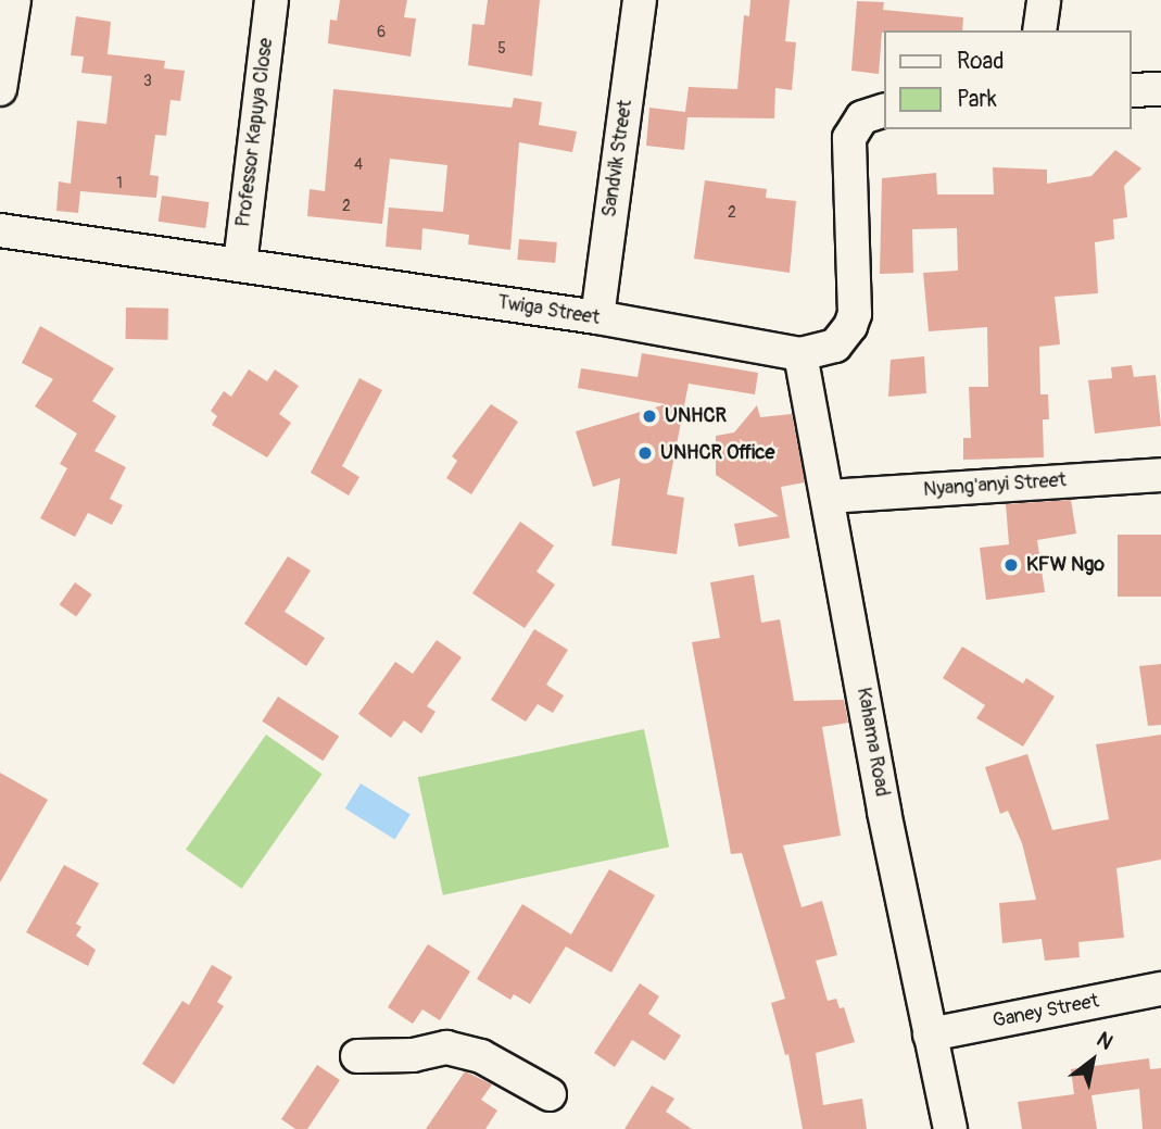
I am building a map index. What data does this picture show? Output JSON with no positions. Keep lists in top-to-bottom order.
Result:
{
  "streets": {
    "street": [
      "Professor Kapuya Close",
      "Sandvik Street",
      "Twiga Street",
      "Nyang'anyi Street",
      "Kahama Road",
      "Ganey Street"
    ]
  },
  "crossings": [
    ["Professor Kapuya Close", "Twiga Street"],
    ["Sandvik Street", "Twiga Street"],
    ["Twiga Street", "Kahama Road"],
    ["Nyang'anyi Street", "Kahama Road"],
    ["Kahama Road", "Ganey Street"]
  ],
  "places": ["UNHCR", "UNHCR Office", "KFW Ngo"],
  "house_numbers": [
    "6",
    "5",
    "3",
    "4",
    "1",
    "2",
    "2"
  ],
  "legend": ["Road", "Park"],
  "north": "top right"
}
